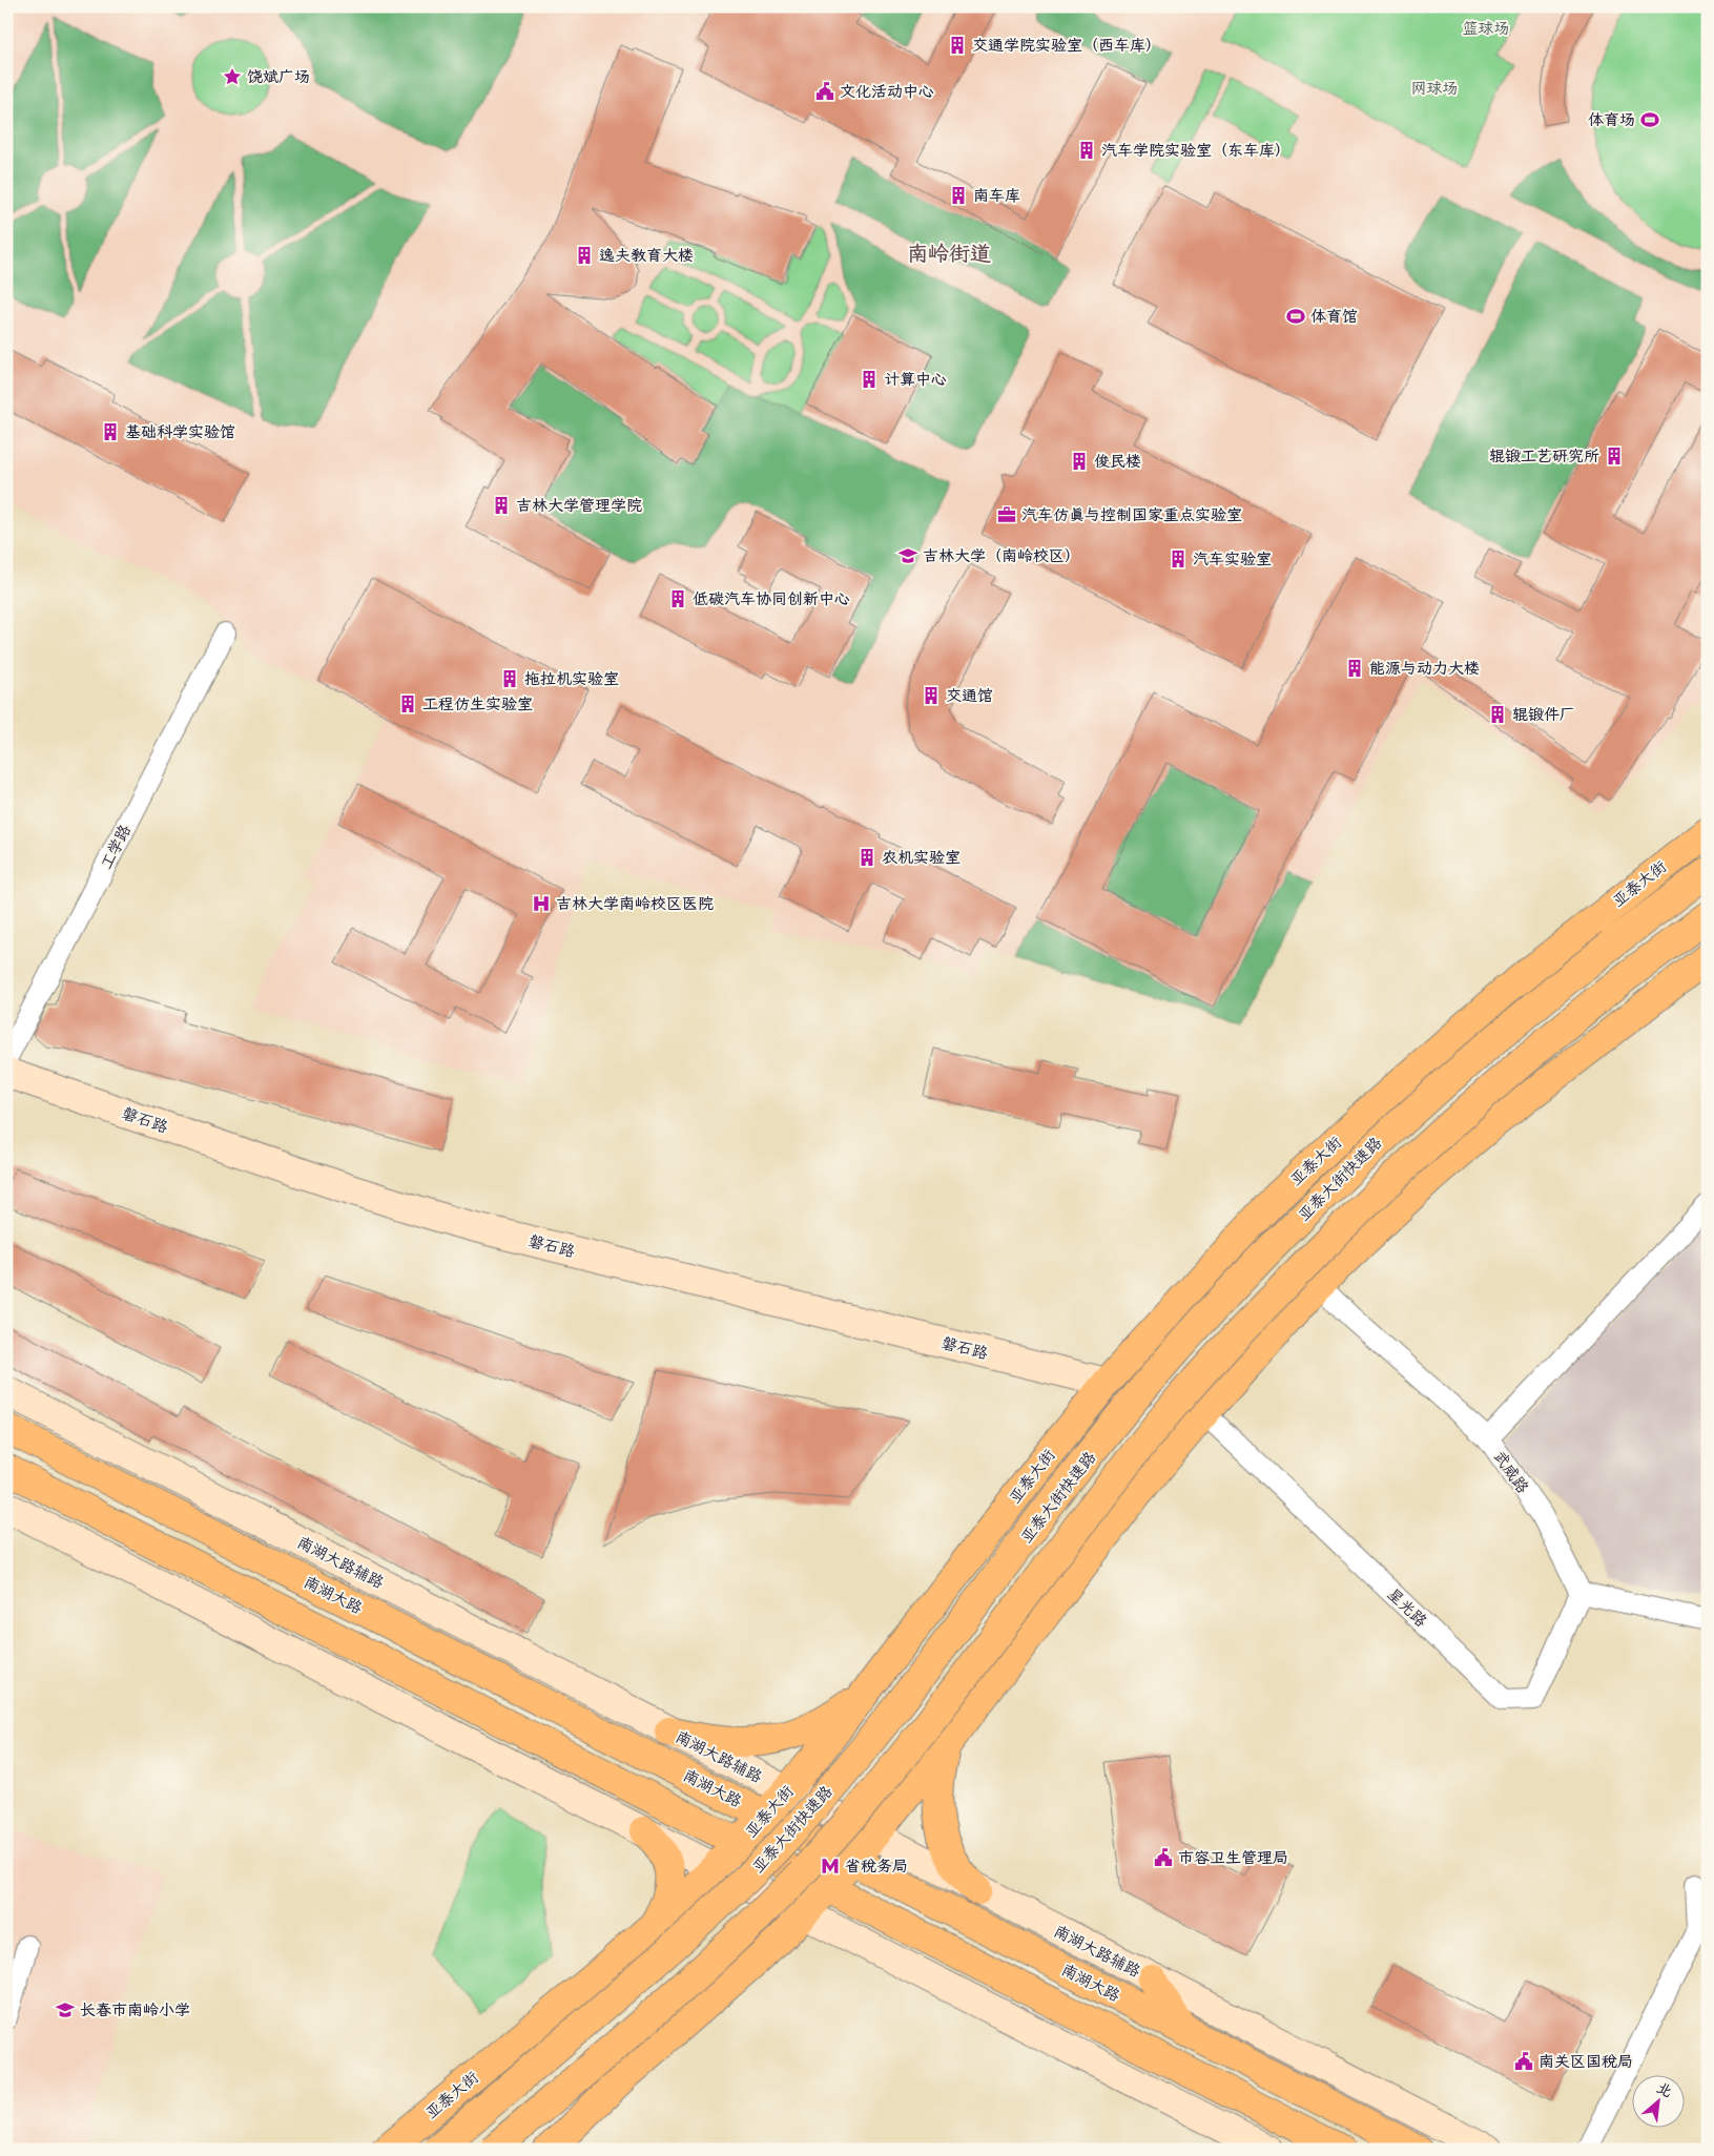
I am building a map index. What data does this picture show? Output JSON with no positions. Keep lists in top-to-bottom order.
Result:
{
  "streets": {
    "main road": ["亚泰大街", "亚泰大街快速路", "南湖大路"],
    "street": [
      "工学路",
      "磐石路",
      "武威路",
      "南湖大路辅路",
      "星光路"
    ]
  },
  "crossings": [
    ["亚泰大街", "磐石路"],
    ["亚泰大街", "南湖大路辅路"],
    ["亚泰大街", "南湖大路"],
    ["武威路", "星光路"]
  ],
  "districts": ["南岭街道"],
  "parks": ["篮球场", "网球场"],
  "places": {
    "building": [
      "交通学院实验室（西车库）",
      "汽车学院实验室（东车库）",
      "南车库",
      "逸夫教育大楼",
      "计算中心",
      "基础科学实验馆",
      "辊锻工艺研究所",
      "俊民楼",
      "吉林大学管理学院",
      "汽车实验室",
      "低碳汽车协同创新中心",
      "能源与动力大楼",
      "拖拉机实验室",
      "交通馆",
      "工程仿生实验室",
      "辊锻件厂",
      "农机实验室"
    ],
    "place": ["饶斌广场"],
    "public building": ["文化活动中心", "市容卫生管理局", "南关区国税局"],
    "sports": ["体育场", "体育馆"],
    "office": ["汽车仿真与控制国家重点实验室"],
    "school or university": ["吉林大学（南岭校区）", "长春市南岭小学"],
    "hospital": ["吉林大学南岭校区医院"],
    "metro station": ["省税务局"]
  },
  "north": "top right"
}
